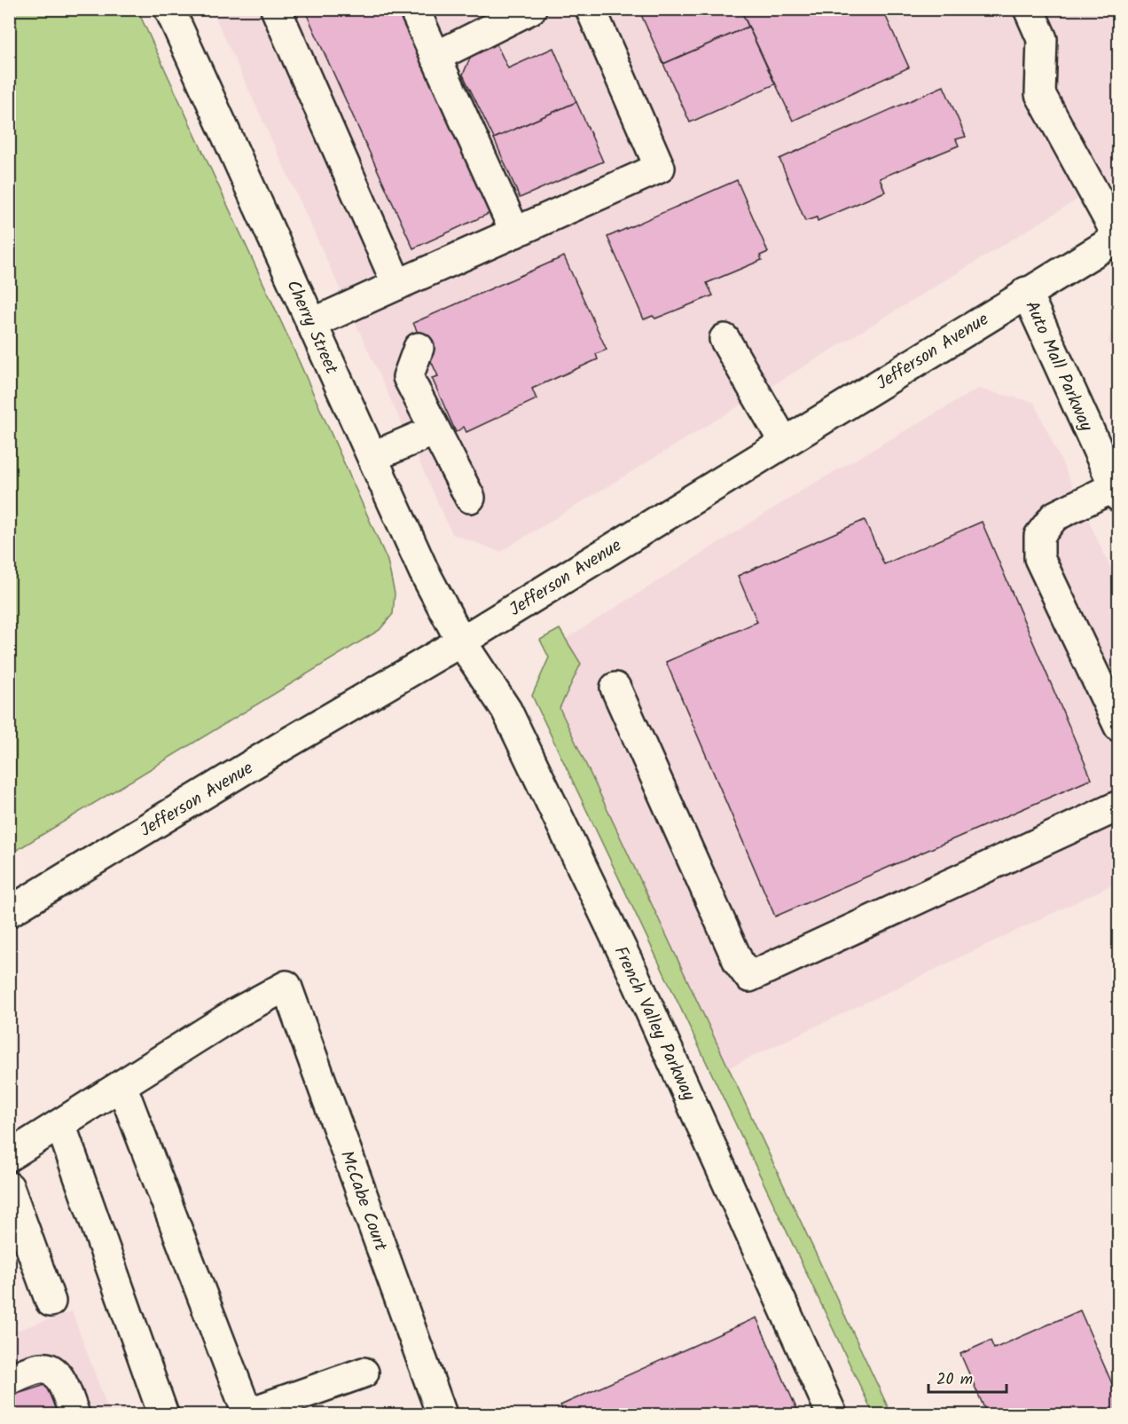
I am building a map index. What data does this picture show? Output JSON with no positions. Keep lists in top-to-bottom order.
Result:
{
  "streets": {
    "main road": [
      "Cherry Street",
      "Jefferson Avenue",
      "Auto Mall Parkway",
      "French Valley Parkway",
      "McCabe Court"
    ]
  },
  "crossings": [
    ["Cherry Street", "Jefferson Avenue"],
    ["Cherry Street", "French Valley Parkway"],
    ["Jefferson Avenue", "Auto Mall Parkway"],
    ["Jefferson Avenue", "French Valley Parkway"]
  ],
  "scale_bar": "20 m"
}
